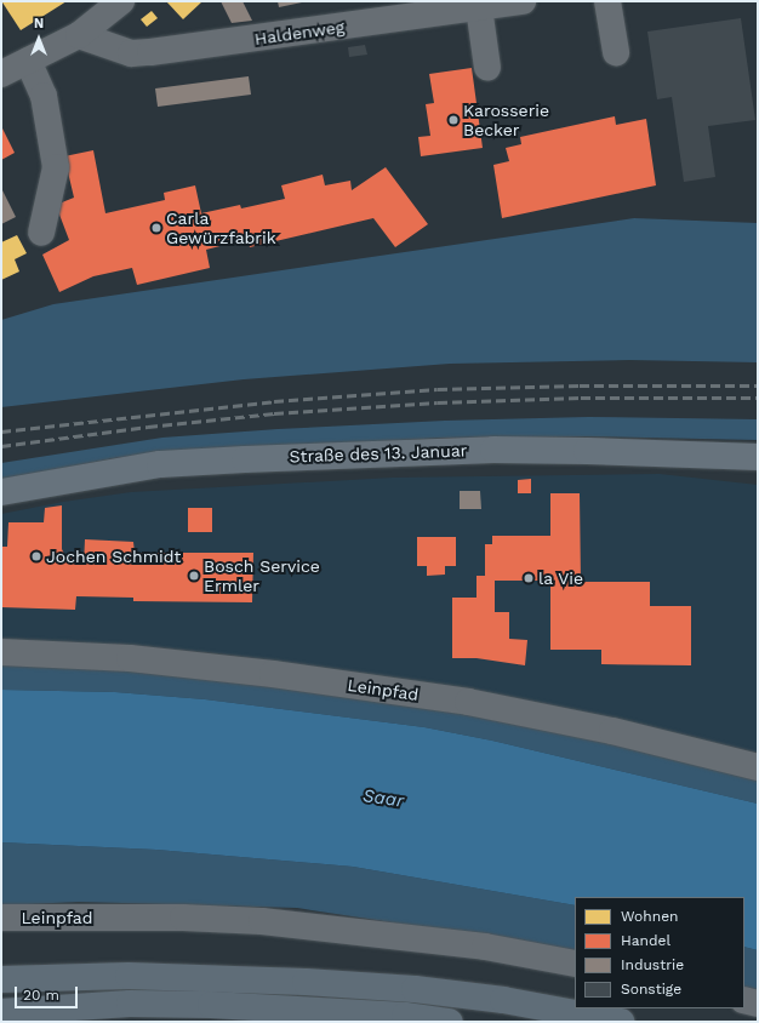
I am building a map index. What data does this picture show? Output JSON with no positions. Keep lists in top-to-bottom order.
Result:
{
  "streets": {
    "main road": ["Straße des 13. Januar"],
    "street": ["Haldenweg", "Leinpfad"]
  },
  "water": ["Saar"],
  "places": [
    "Karosserie Becker",
    "Carla Gewürzfabrik",
    "Jochen Schmidt",
    "Bosch Service Ermler",
    "la Vie"
  ],
  "legend": [
    "Wohnen",
    "Handel",
    "Industrie",
    "Sonstige"
  ],
  "scale_bar": "20 m",
  "north": "top"
}
